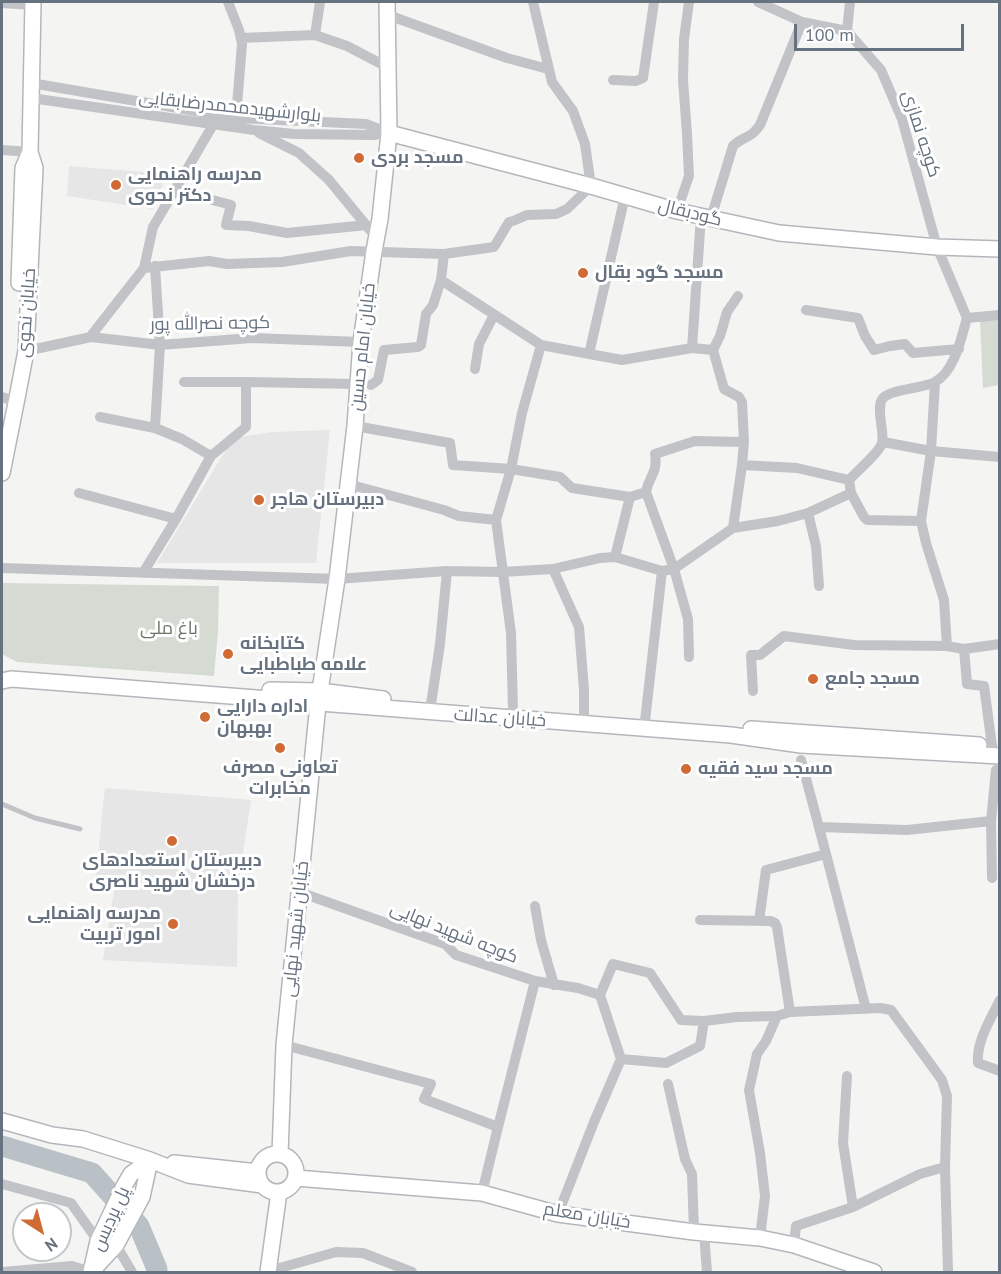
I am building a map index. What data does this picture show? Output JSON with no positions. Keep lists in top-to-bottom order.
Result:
{
  "streets": {
    "main road": [
      "گودبقال",
      "خیابان نحوی",
      "خیابان امام حسین",
      "خیابان عدالت",
      "خیابان شهید نهایی",
      "خیابان معلم",
      "پل پردیس"
    ],
    "street": [
      "بلوارشهیدمحمدرضابقایی",
      "کوچه نمازی",
      "کوچه نصرالله پور",
      "کوچه شهید نهایی"
    ]
  },
  "crossings": [
    ["بلوارشهیدمحمدرضابقایی", "گودبقال"],
    ["بلوارشهیدمحمدرضابقایی", "خیابان نحوی"],
    ["بلوارشهیدمحمدرضابقایی", "خیابان امام حسین"],
    ["کوچه نمازی", "گودبقال"],
    ["گودبقال", "خیابان امام حسین"],
    ["خیابان نحوی", "کوچه نصرالله پور"],
    ["کوچه نصرالله پور", "خیابان امام حسین"],
    ["خیابان امام حسین", "خیابان عدالت"],
    ["خیابان امام حسین", "خیابان شهید نهایی"],
    ["خیابان عدالت", "خیابان شهید نهایی"],
    ["خیابان شهید نهایی", "کوچه شهید نهایی"],
    ["خیابان شهید نهایی", "خیابان معلم"]
  ],
  "parks": ["باغ ملی"],
  "places": [
    "مسجد بردی",
    "مدرسه راهنمایی دکتر نحوی",
    "مسجد گود بقال",
    "دبیرستان هاجر",
    "کتابخانه علامه طباطبایی",
    "مسجد جامع",
    "اداره دارایی بهبهان",
    "تعاونی مصرف مخابرات",
    "مسجد سید فقیه",
    "دبیرستان استعدادهای درخشان شهید ناصری",
    "مدرسه راهنمایی امور تربیت"
  ],
  "scale_bar": "100 m",
  "north": "bottom right"
}
